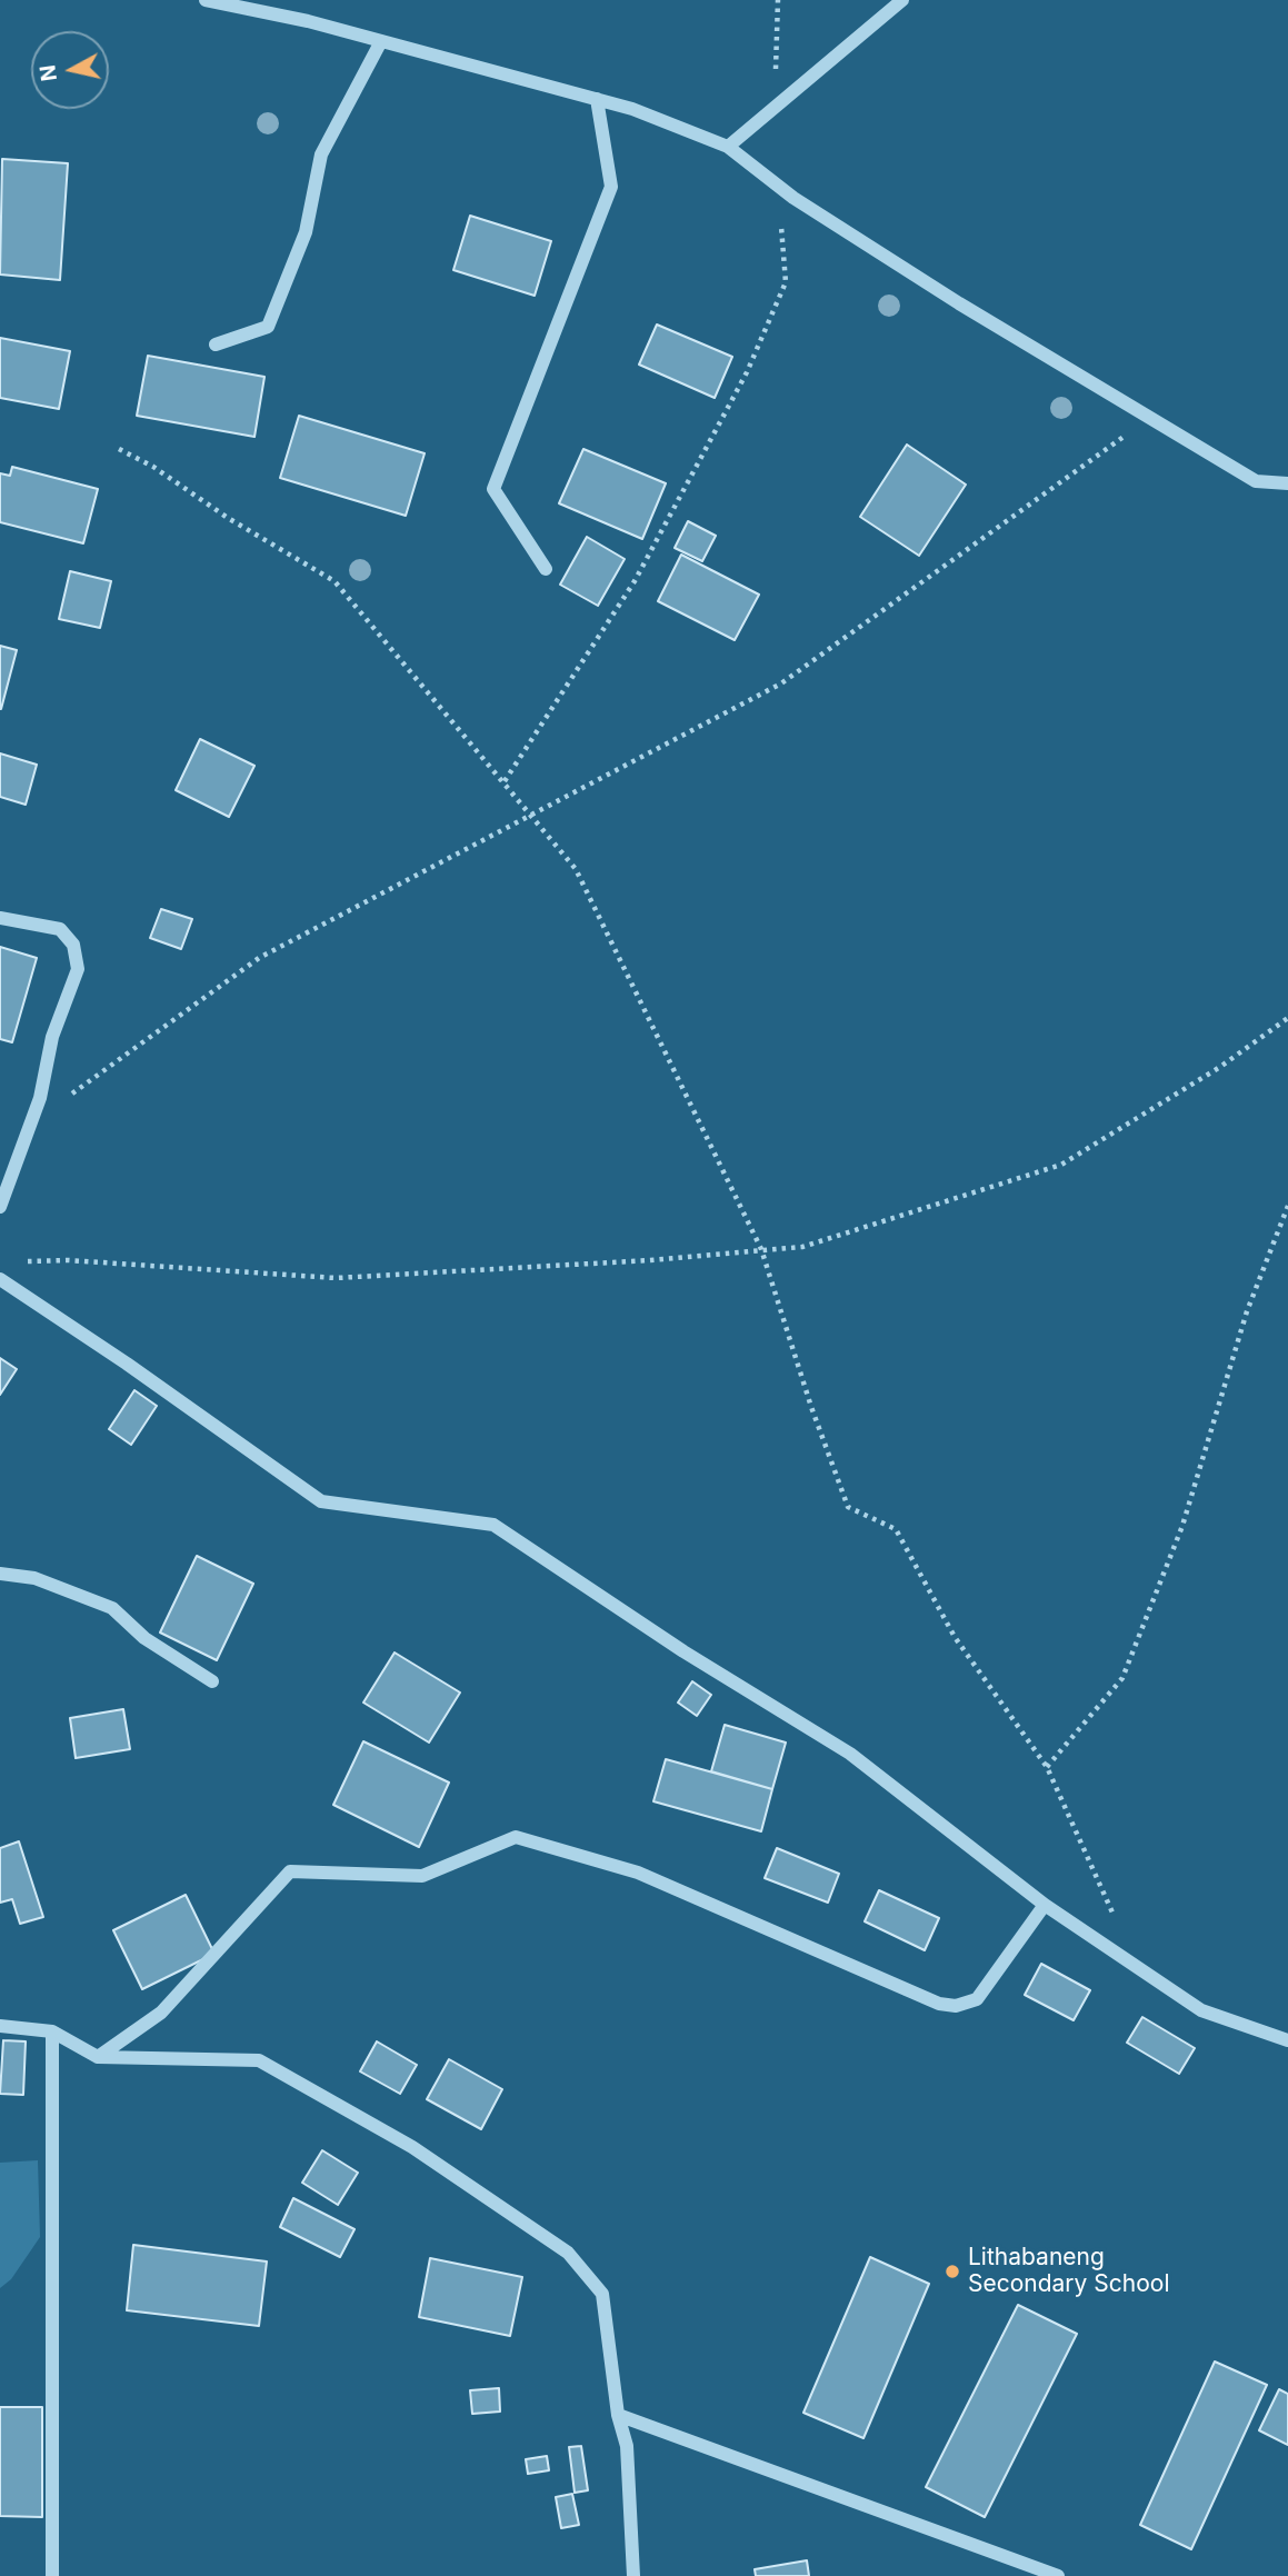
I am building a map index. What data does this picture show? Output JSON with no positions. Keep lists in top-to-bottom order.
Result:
{
  "places": ["Lithabaneng Secondary School"],
  "north": "left"
}
